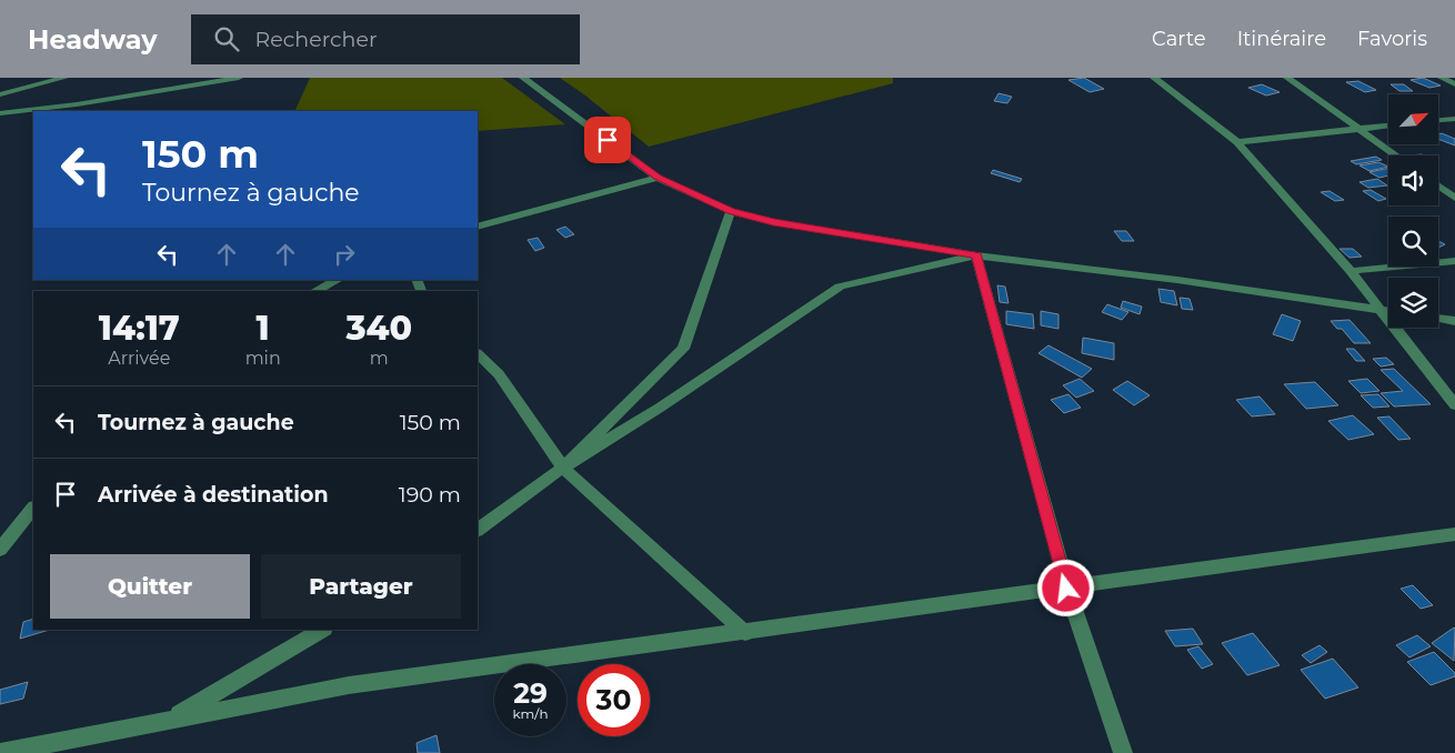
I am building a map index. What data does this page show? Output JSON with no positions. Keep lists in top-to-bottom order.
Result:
{
  "north": "top right",
  "page": {
    "header": "Headway",
    "search": "Rechercher",
    "nav": ["Carte", "Itinéraire", "Favoris"],
    "turn": ["150 m", "Tournez à gauche"],
    "eta": [
      "14:17",
      "Arrivée",
      "1",
      "min",
      "340",
      "m"
    ],
    "list": [
      {
        "name": "Tournez à gauche",
        "value": "150 m"
      },
      {
        "name": "Arrivée à destination",
        "value": "190 m"
      }
    ],
    "buttons": ["Quitter", "Partager"],
    "speed": "29 km/h",
    "limit": "30"
  }
}
